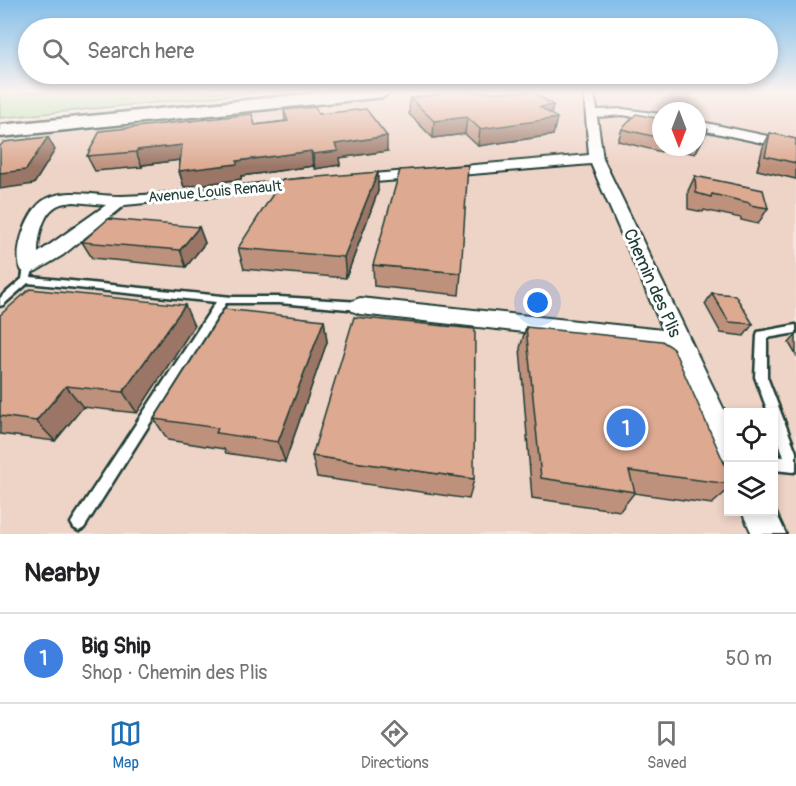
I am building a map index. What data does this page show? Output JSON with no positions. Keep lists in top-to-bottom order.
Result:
{
  "streets": {
    "street": ["Avenue Louis Renault", "Chemin des Plis"]
  },
  "north": "bottom",
  "page": {
    "search": "Search here",
    "pins": "1",
    "heading": "Nearby",
    "list": [
      {
        "mark": "1",
        "name": "Big Ship",
        "note": "Shop · Chemin des Plis",
        "value": "50 m"
      }
    ],
    "nav": ["Map", "Directions", "Saved"]
  }
}
